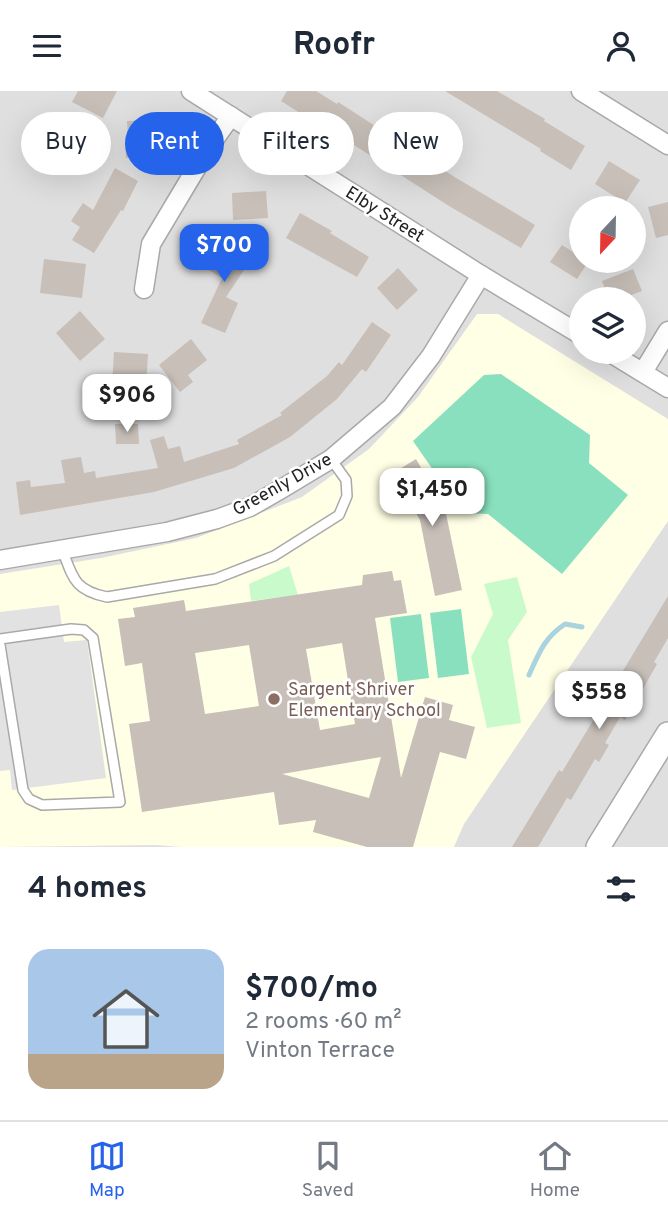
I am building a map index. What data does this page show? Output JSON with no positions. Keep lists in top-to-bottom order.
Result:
{
  "streets": {
    "street": ["Elby Street", "Greenly Drive"]
  },
  "crossings": [
    ["Elby Street", "Greenly Drive"]
  ],
  "places": ["Sargent Shriver Elementary School"],
  "north": "bottom",
  "page": {
    "header": "Roofr",
    "chip": [
      "Buy",
      "Rent",
      "Filters",
      "New"
    ],
    "price": [
      "$700",
      "$906",
      "$1,450",
      "$558"
    ],
    "heading": "4 homes",
    "list": [
      {
        "name": "$700/mo",
        "note": "2 rooms · 60 m² · Vinton Terrace"
      }
    ],
    "tabs": ["Map", "Saved", "Home"]
  }
}
